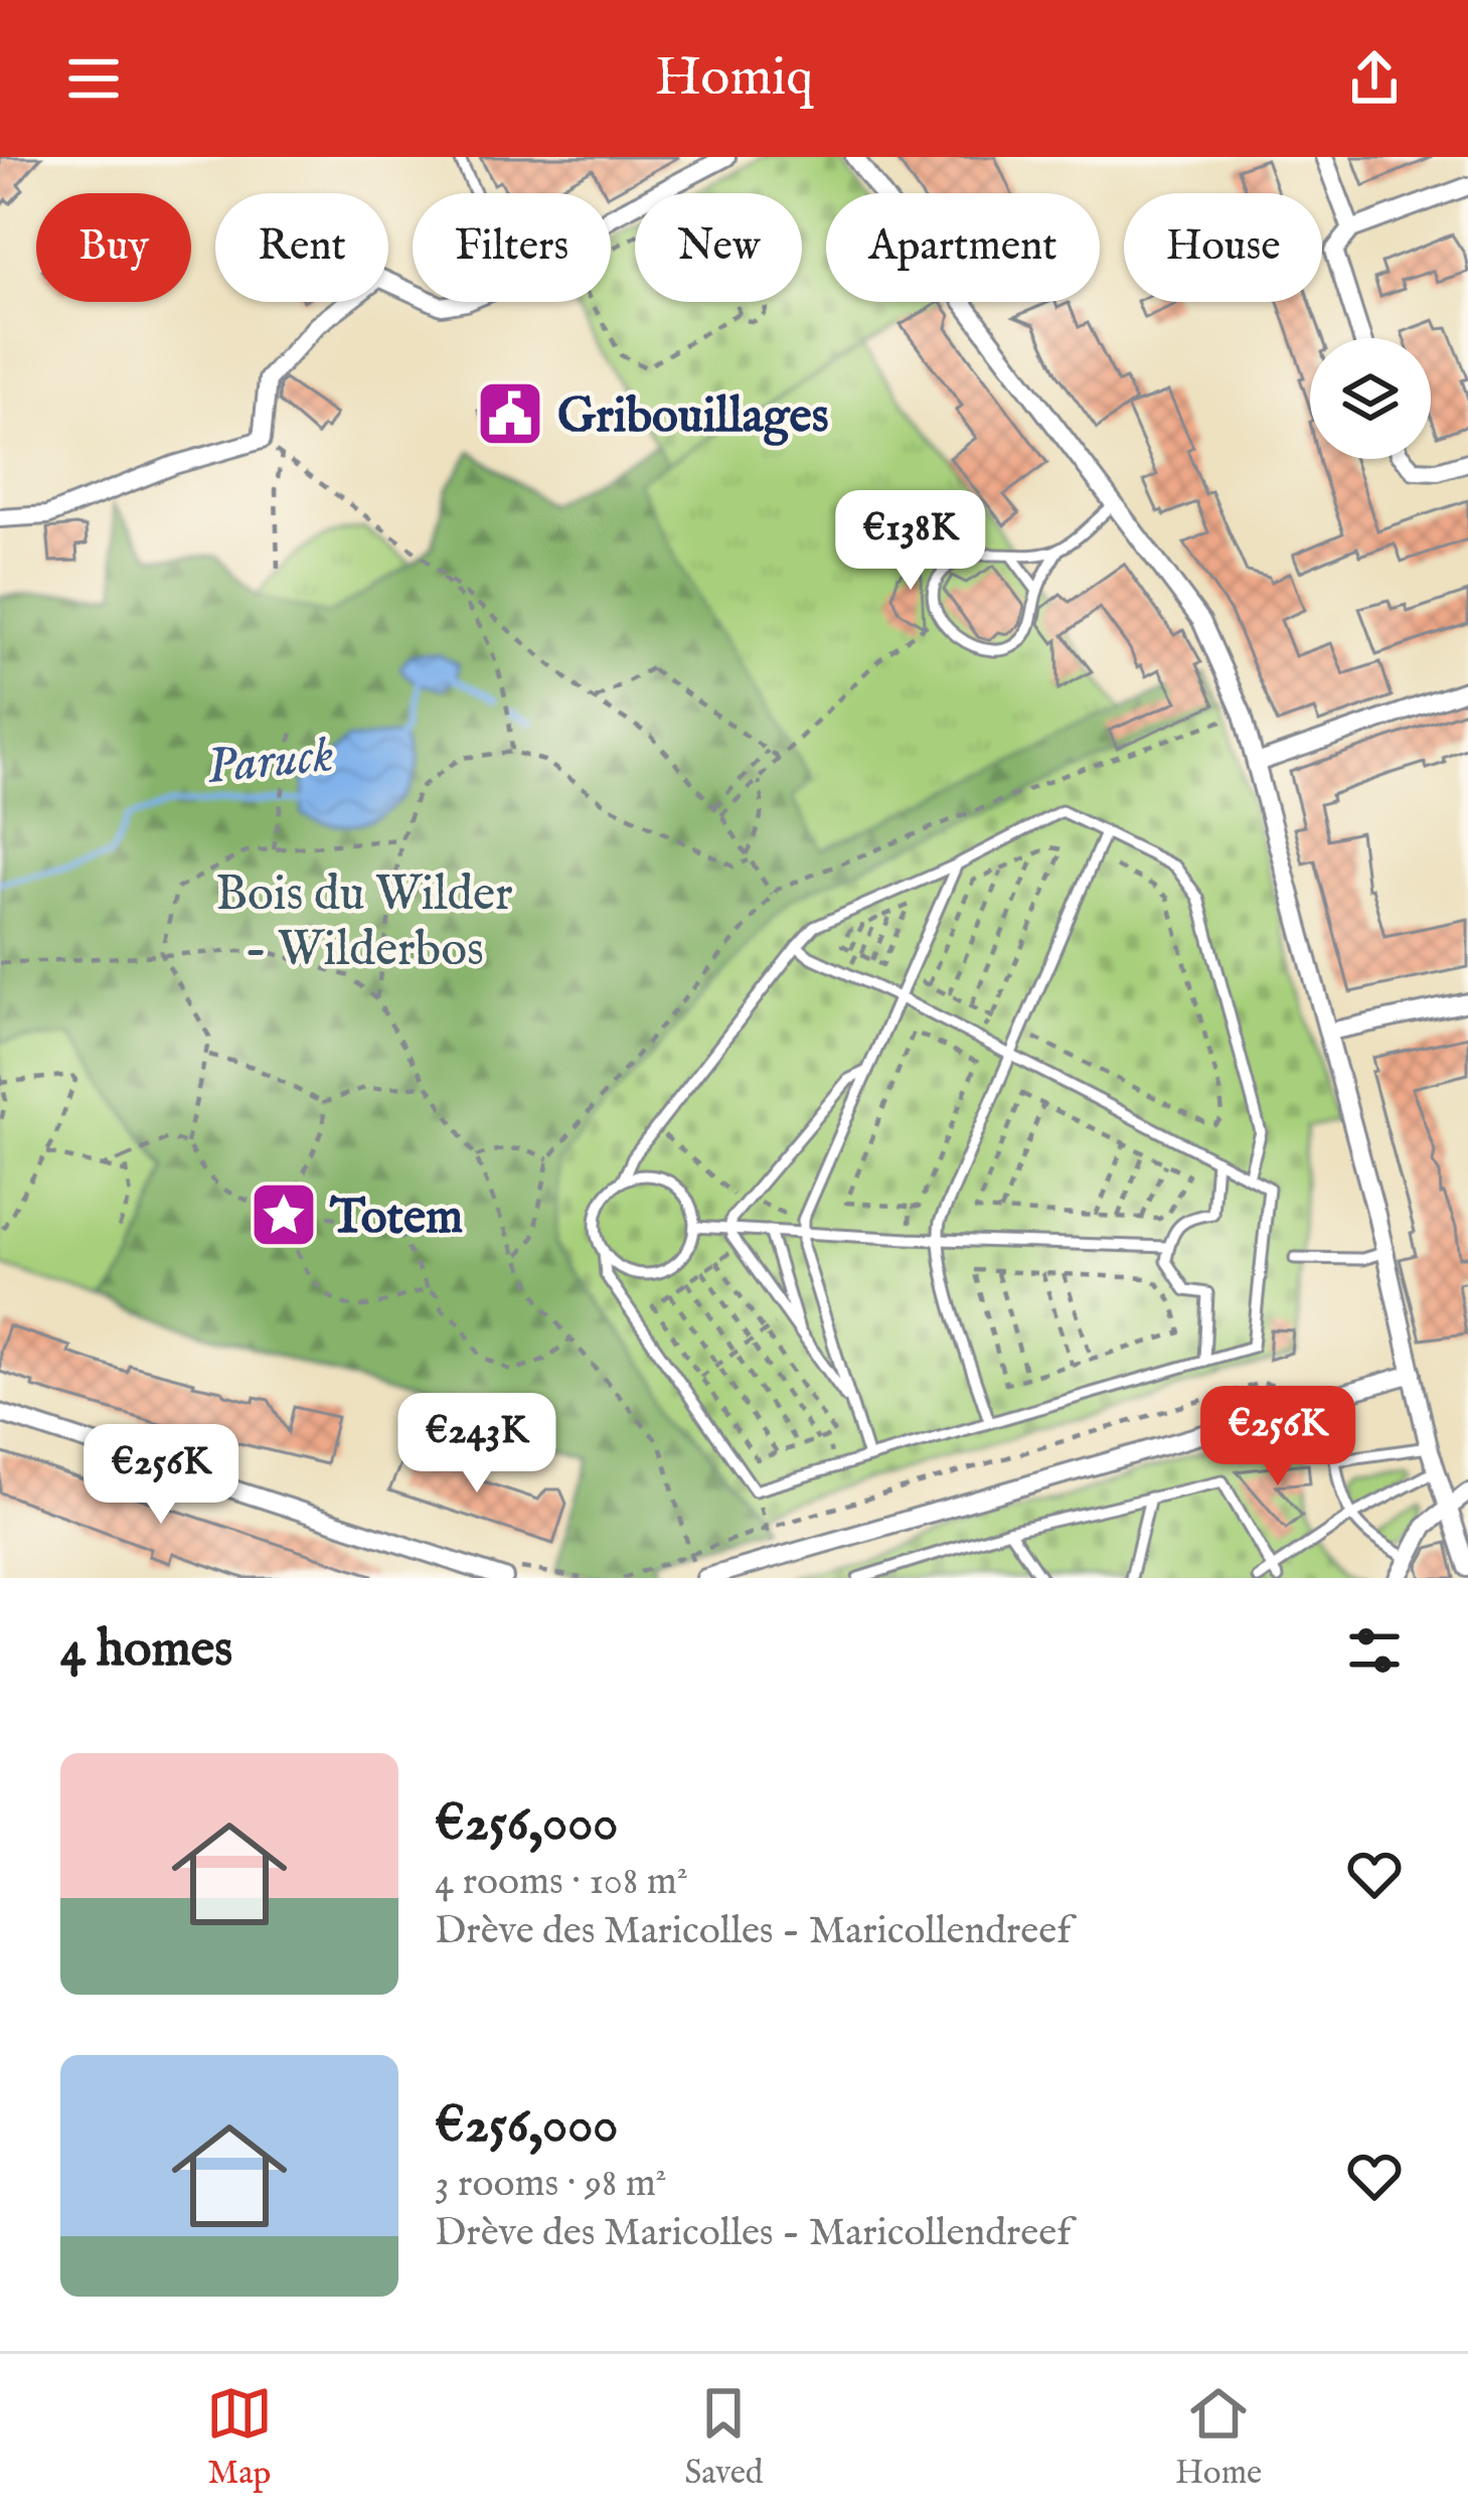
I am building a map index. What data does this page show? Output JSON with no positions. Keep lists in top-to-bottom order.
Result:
{
  "water": ["Paruck"],
  "parks": ["Bois du Wilder - Wilderbos"],
  "places": {
    "public building": ["Gribouillages"],
    "place": ["Totem"]
  },
  "page": {
    "header": "Homiq",
    "chip": [
      "Buy",
      "Rent",
      "Filters",
      "New",
      "Apartment",
      "House"
    ],
    "price": [
      "€138K",
      "€256K",
      "€243K",
      "€256K"
    ],
    "heading": "4 homes",
    "list": [
      {
        "name": "€256,000",
        "note": "4 rooms · 108 m² · Drève des Maricolles - Maricollendreef"
      },
      {
        "name": "€256,000",
        "note": "3 rooms · 98 m² · Drève des Maricolles - Maricollendreef"
      }
    ],
    "tabs": ["Map", "Saved", "Home"]
  }
}
